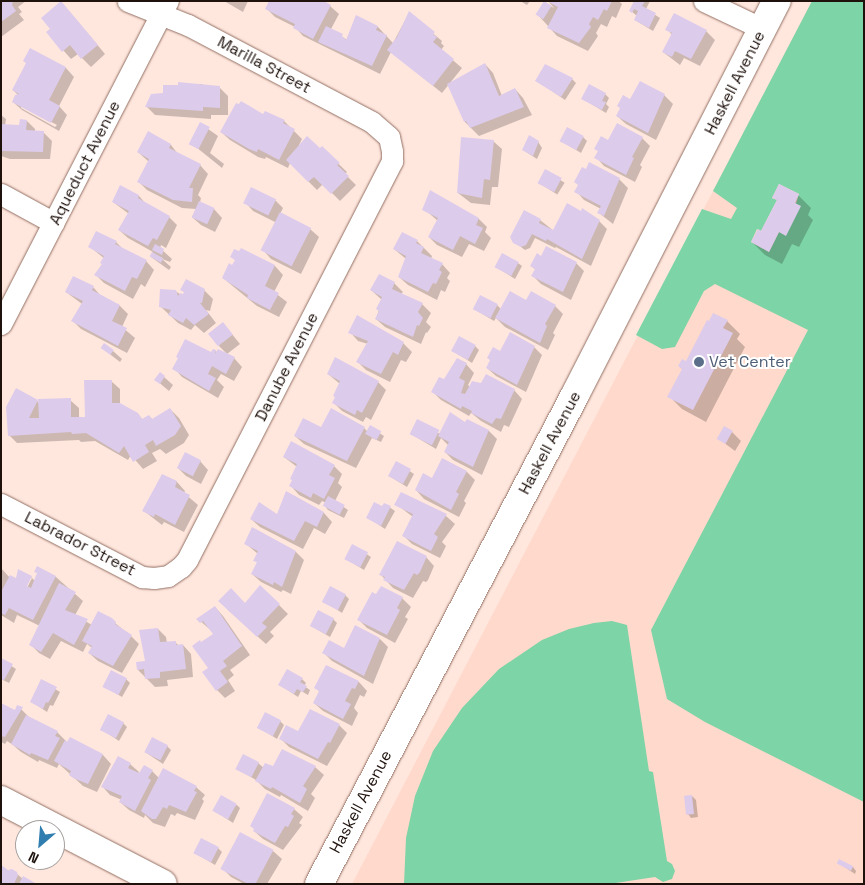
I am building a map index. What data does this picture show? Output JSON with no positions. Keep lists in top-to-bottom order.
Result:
{
  "streets": {
    "main road": ["Haskell Avenue"],
    "street": [
      "Marilla Street",
      "Aqueduct Avenue",
      "Danube Avenue",
      "Labrador Street"
    ]
  },
  "crossings": [
    ["Marilla Street", "Aqueduct Avenue"],
    ["Marilla Street", "Danube Avenue"],
    ["Danube Avenue", "Labrador Street"]
  ],
  "places": ["Vet Center"],
  "north": "bottom left"
}
